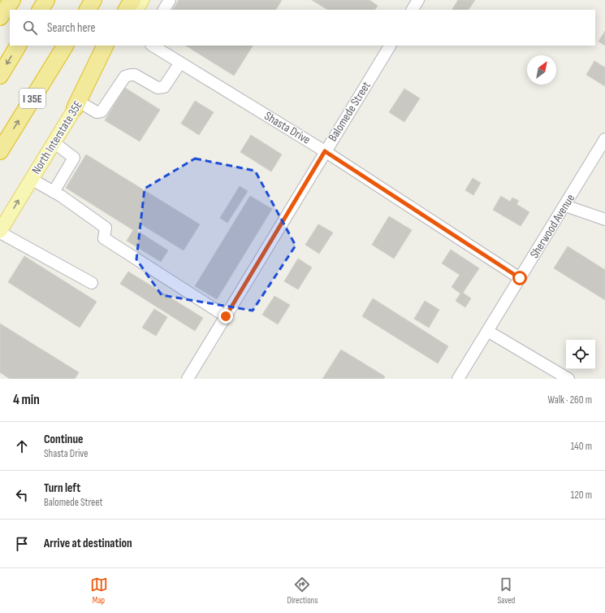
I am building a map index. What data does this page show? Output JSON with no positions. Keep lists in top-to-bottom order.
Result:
{
  "streets": {
    "highway": ["I 35E"],
    "main road": ["North Interstate 35E"],
    "street": ["Balomede Street", "Shasta Drive", "Sherwood Avenue"]
  },
  "crossings": [
    ["Balomede Street", "Shasta Drive"],
    ["Shasta Drive", "Sherwood Avenue"]
  ],
  "north": "top right",
  "page": {
    "search": "Search here",
    "heading": ["4 min", "Walk · 260 m"],
    "list": [
      ["Continue", "Shasta Drive", "140 m"],
      ["Turn left", "Balomede Street", "120 m"],
      "Arrive at destination"
    ],
    "nav": ["Map", "Directions", "Saved"]
  }
}
